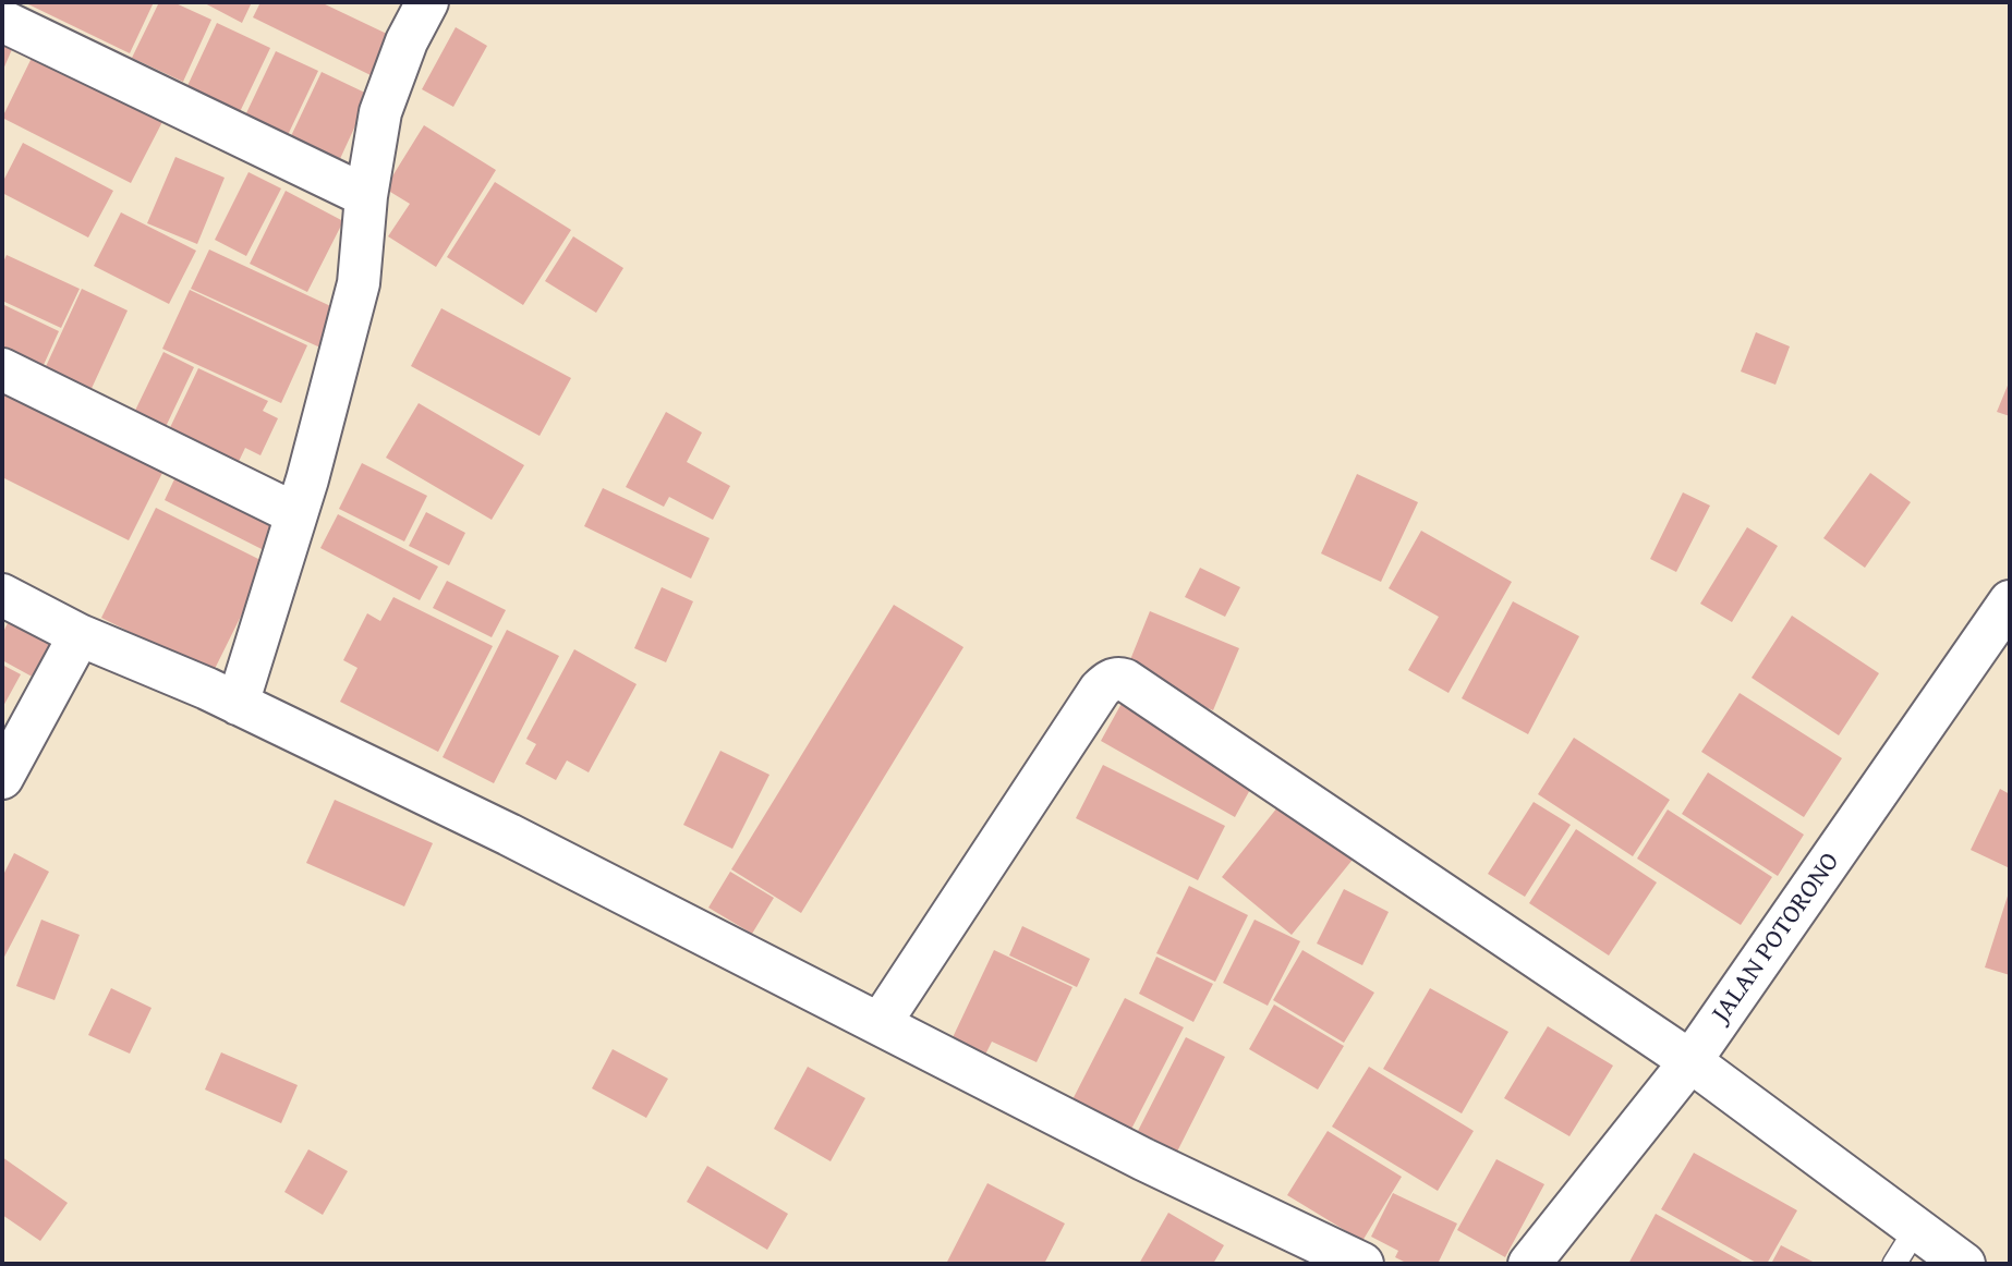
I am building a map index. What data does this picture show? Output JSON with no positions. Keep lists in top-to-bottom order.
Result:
{
  "streets": {
    "street": ["JALAN POTORONO"]
  }
}
